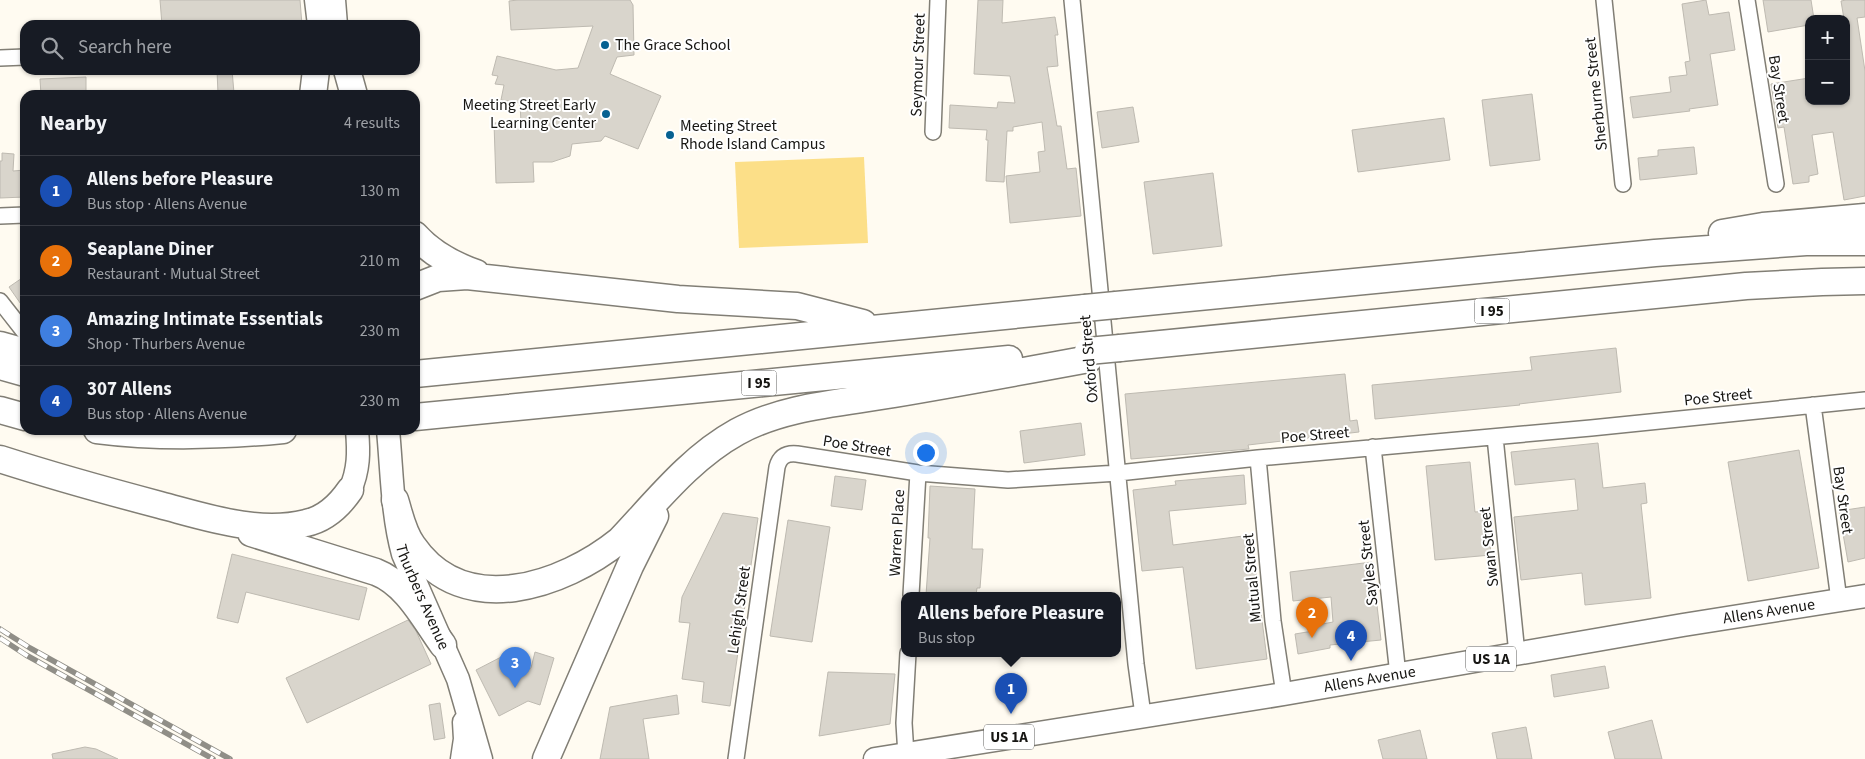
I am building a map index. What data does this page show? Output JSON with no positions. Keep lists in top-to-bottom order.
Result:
{
  "streets": {
    "highway": ["I 95"],
    "main road": ["Thurbers Avenue", "Allens Avenue", "US 1A"],
    "street": [
      "Seymour Street",
      "Bay Street",
      "Sherburne Street",
      "Oxford Street",
      "Poe Street",
      "Warren Place",
      "Swan Street",
      "Sayles Street",
      "Mutual Street",
      "Lehigh Street"
    ]
  },
  "crossings": [
    ["Bay Street", "Poe Street"],
    ["Bay Street", "Allens Avenue"],
    ["Oxford Street", "Poe Street"],
    ["Oxford Street", "Allens Avenue"],
    ["Poe Street", "Warren Place"],
    ["Poe Street", "Swan Street"],
    ["Poe Street", "Sayles Street"],
    ["Poe Street", "Mutual Street"],
    ["Poe Street", "Lehigh Street"],
    ["Swan Street", "Allens Avenue"],
    ["Sayles Street", "Allens Avenue"],
    ["Mutual Street", "Allens Avenue"]
  ],
  "places": ["The Grace School", "Meeting Street Early Learning Center", "Meeting Street Rhode Island Campus"],
  "page": {
    "map_buttons": ["+", "−"],
    "search": "Search here",
    "heading": ["Nearby", "4 results"],
    "list": [
      {
        "mark": "1",
        "name": "Allens before Pleasure",
        "note": "Bus stop · Allens Avenue",
        "value": "130 m"
      },
      {
        "mark": "2",
        "name": "Seaplane Diner",
        "note": "Restaurant · Mutual Street",
        "value": "210 m"
      },
      {
        "mark": "3",
        "name": "Amazing Intimate Essentials",
        "note": "Shop · Thurbers Avenue",
        "value": "230 m"
      },
      {
        "mark": "4",
        "name": "307 Allens",
        "note": "Bus stop · Allens Avenue",
        "value": "230 m"
      }
    ],
    "popup": ["Allens before Pleasure", "Bus stop"],
    "pins": [
      "2",
      "4",
      "3",
      "1"
    ]
  }
}
